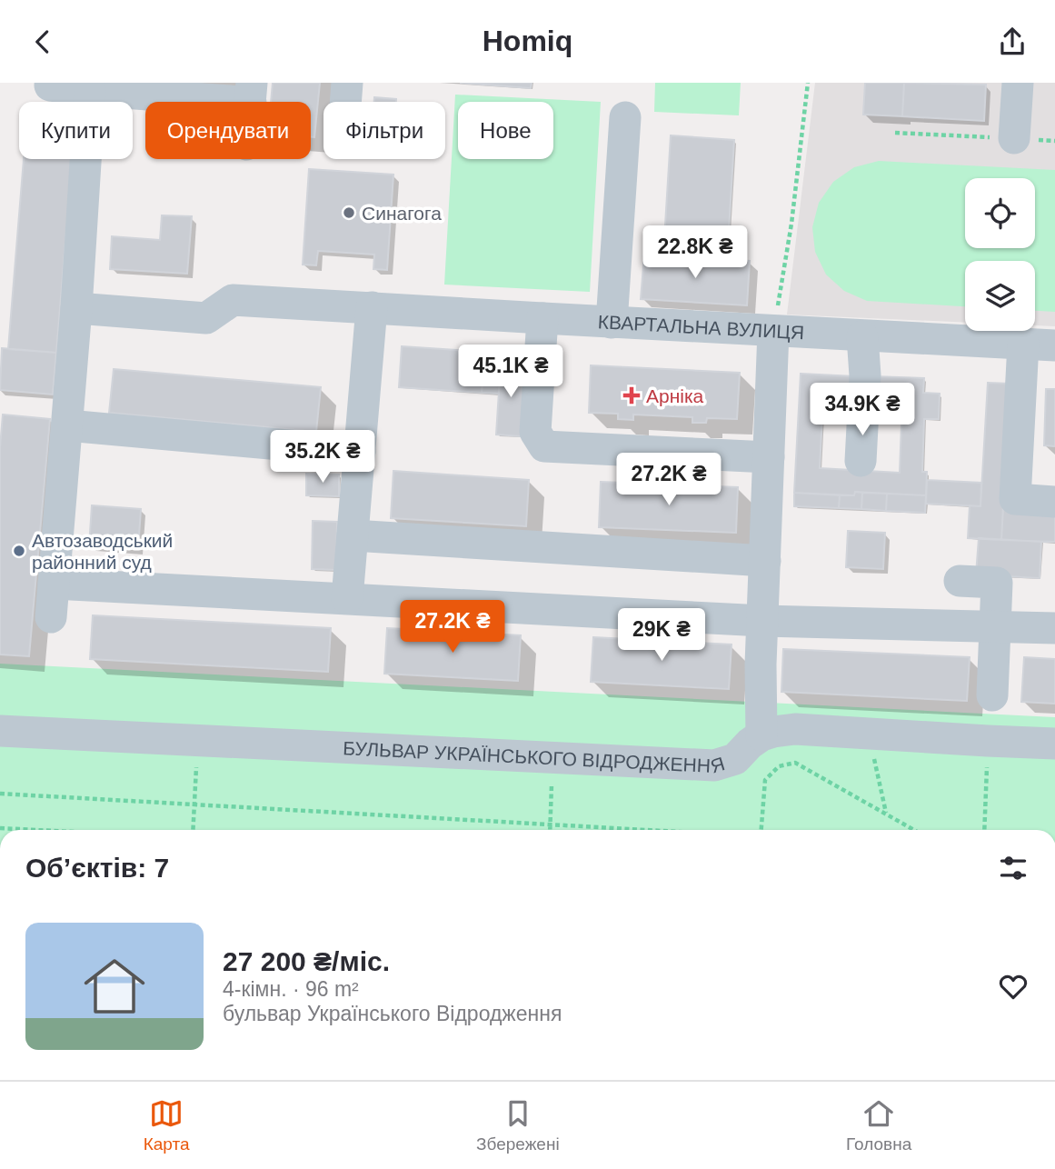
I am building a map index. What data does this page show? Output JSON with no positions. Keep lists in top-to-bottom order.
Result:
{
  "streets": {
    "street": ["КВАРТАЛЬНА ВУЛИЦЯ", "БУЛЬВАР УКРАЇНСЬКОГО ВІДРОДЖЕННЯ"]
  },
  "places": {
    "other": ["Синагога", "Автозаводський районний суд"],
    "health": ["Арніка"]
  },
  "page": {
    "header": "Homiq",
    "chip": [
      "Купити",
      "Орендувати",
      "Фільтри",
      "Нове"
    ],
    "price": [
      "22.8K ₴",
      "45.1K ₴",
      "34.9K ₴",
      "35.2K ₴",
      "27.2K ₴",
      "27.2K ₴",
      "29K ₴"
    ],
    "heading": "Об’єктів: 7",
    "list": [
      {
        "name": "27 200 ₴/міс.",
        "note": "4-кімн. · 96 m² · бульвар Українського Відродження"
      }
    ],
    "tabs": ["Карта", "Збережені", "Головна"]
  }
}
